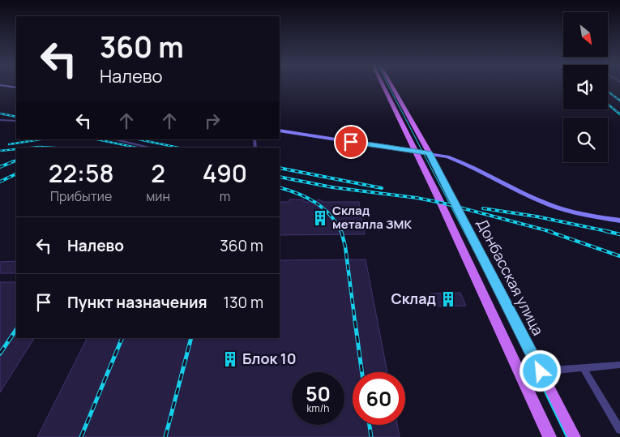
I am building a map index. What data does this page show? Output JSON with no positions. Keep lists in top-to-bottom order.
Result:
{
  "streets": {
    "main road": ["Донбасская улица"]
  },
  "places": {
    "building": ["Склад металла ЗМК", "Склад", "Блок 10"]
  },
  "north": "bottom right",
  "page": {
    "turn": ["360 m", "Налево"],
    "eta": [
      "22:58",
      "Прибытие",
      "2",
      "мин",
      "490",
      "m"
    ],
    "list": [
      {
        "name": "Налево",
        "value": "360 m"
      },
      {
        "name": "Пункт назначения",
        "value": "130 m"
      }
    ],
    "speed": "50 km/h",
    "limit": "60"
  }
}
